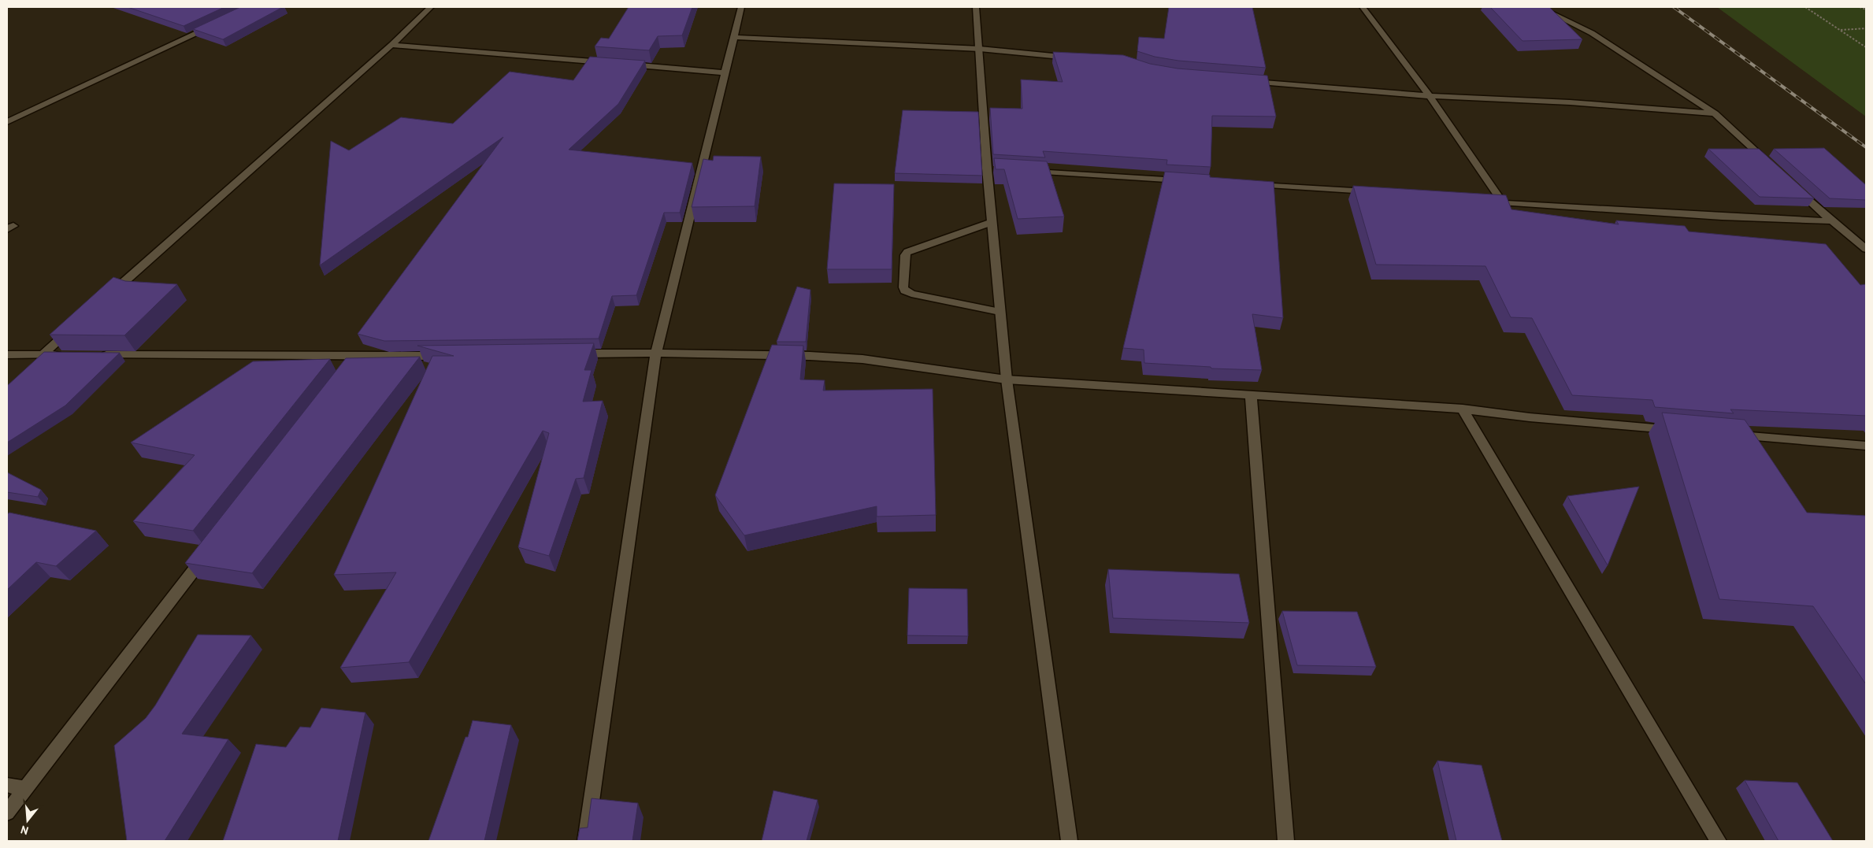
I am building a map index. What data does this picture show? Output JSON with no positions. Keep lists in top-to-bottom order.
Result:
{
  "north": "bottom"
}
